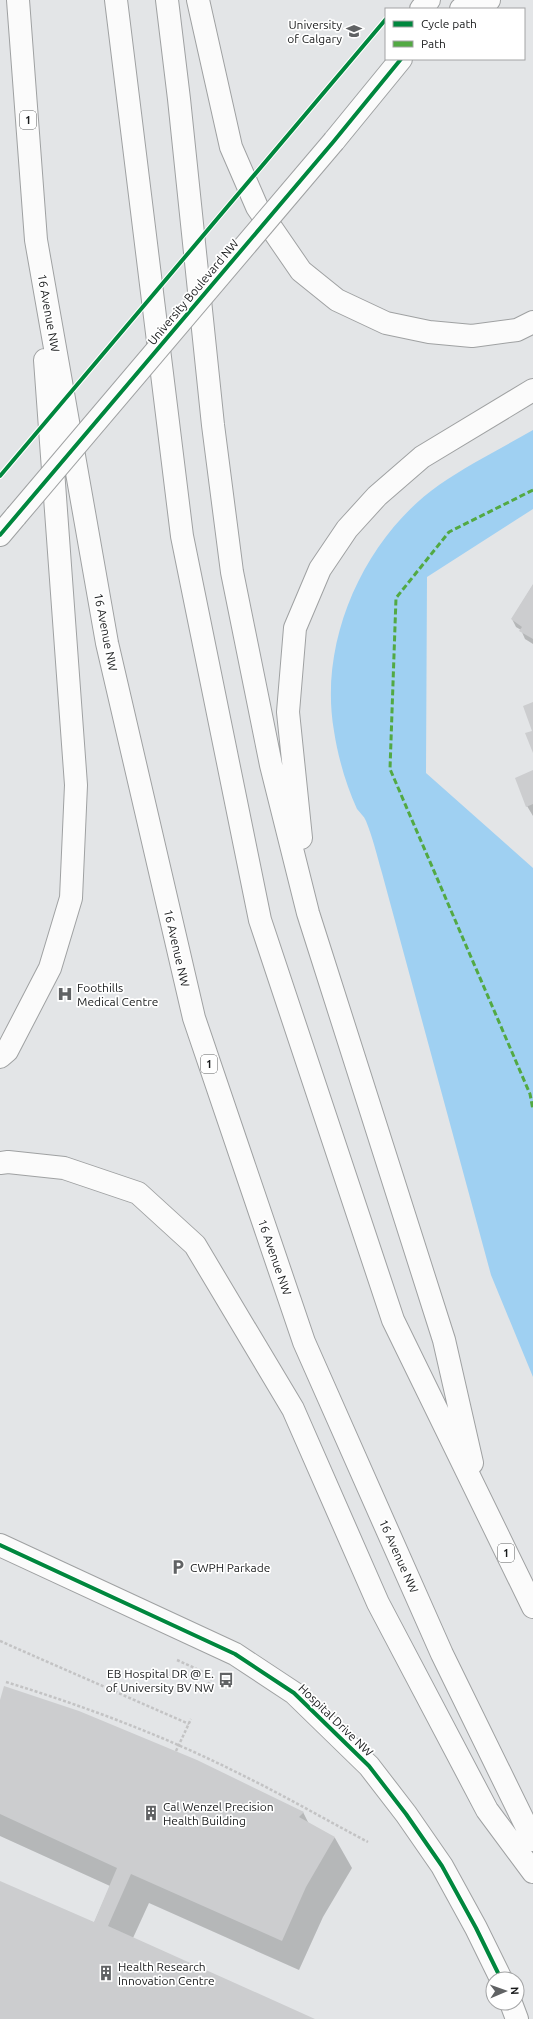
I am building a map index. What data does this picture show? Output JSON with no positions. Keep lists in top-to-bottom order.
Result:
{
  "streets": {
    "main road": [
      "1",
      "University Boulevard NW",
      "16 Avenue NW",
      "Hospital Drive NW"
    ]
  },
  "places": {
    "school or university": ["University of Calgary"],
    "hospital": ["Foothills Medical Centre"],
    "parking": ["CWPH Parkade"],
    "bus stop": ["EB Hospital DR @ E. of University BV NW"],
    "building": ["Cal Wenzel Precision Health Building", "Health Research Innovation Centre"]
  },
  "legend": ["Cycle path", "Path"],
  "north": "right"
}
